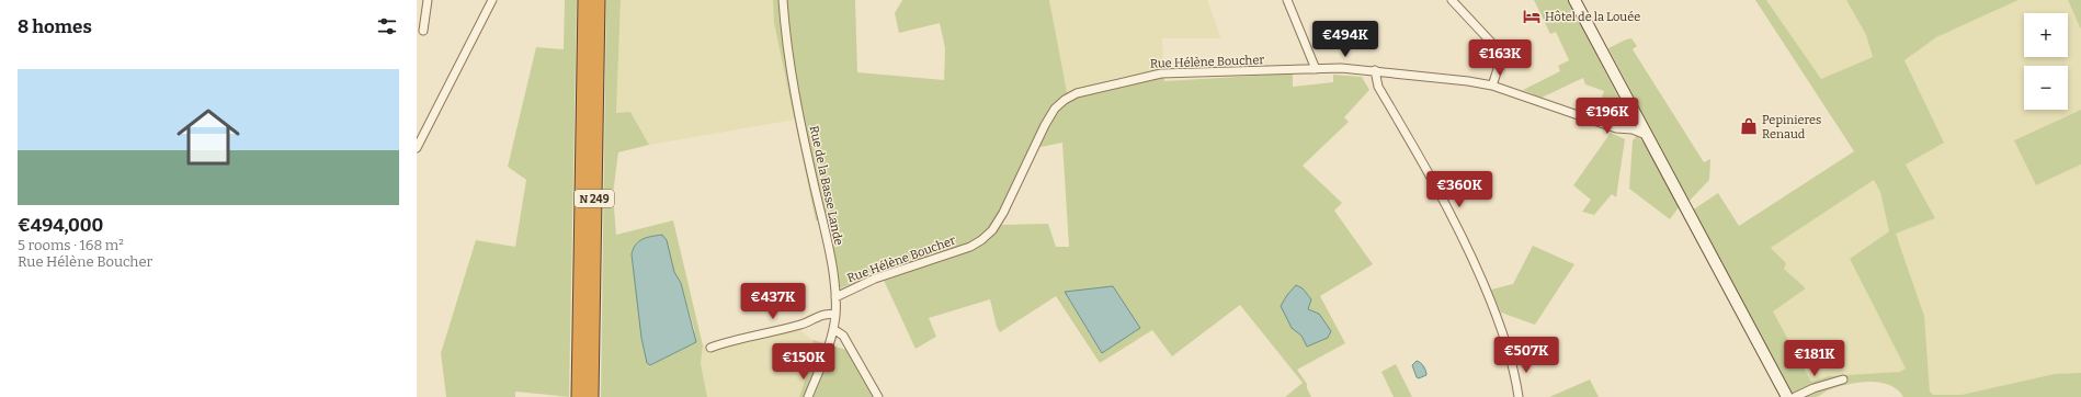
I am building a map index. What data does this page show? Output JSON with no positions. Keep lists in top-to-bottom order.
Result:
{
  "streets": {
    "highway": ["N 249"],
    "street": ["Rue Hélène Boucher", "Rue de la Basse Lande"]
  },
  "crossings": [
    ["Rue Hélène Boucher", "Rue de la Basse Lande"]
  ],
  "places": {
    "hotel": ["Hôtel de la Louée"],
    "shop": ["Pepinieres Renaud"]
  },
  "page": {
    "heading": "8 homes",
    "map_buttons": ["+", "−"],
    "price": [
      "€494K",
      "€163K",
      "€196K",
      "€360K",
      "€437K",
      "€507K",
      "€181K",
      "€150K"
    ],
    "list": [
      {
        "name": "€494,000",
        "note": "5 rooms · 168 m² · Rue Hélène Boucher"
      }
    ]
  }
}
